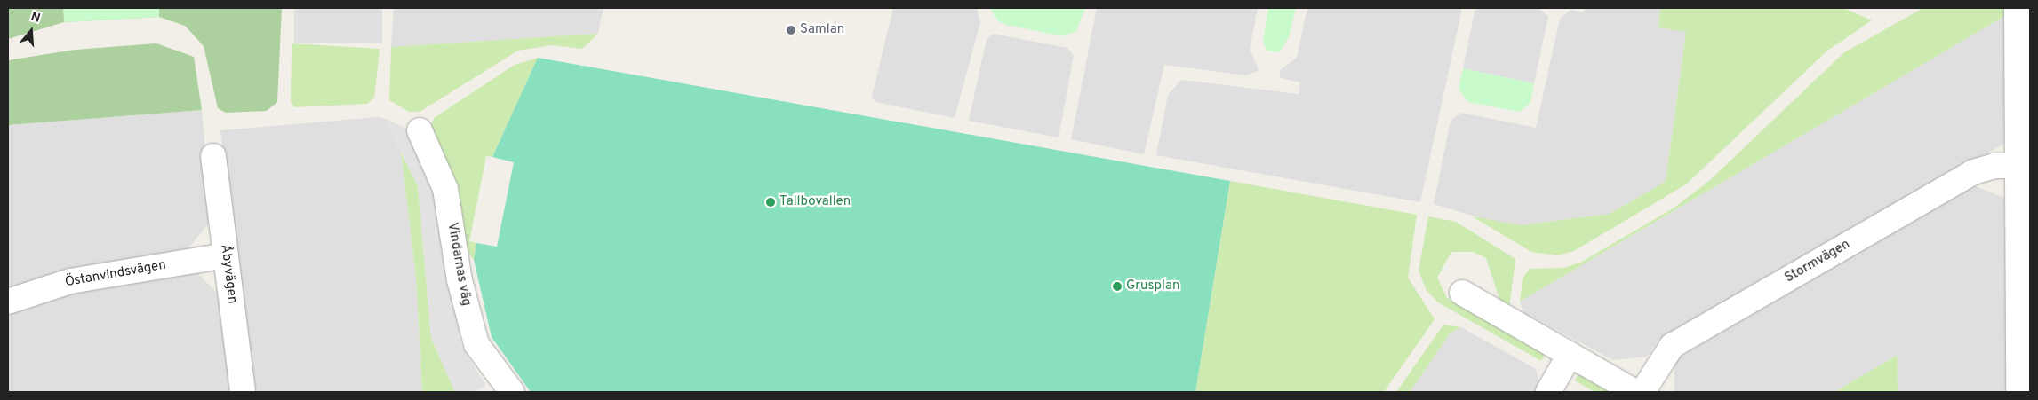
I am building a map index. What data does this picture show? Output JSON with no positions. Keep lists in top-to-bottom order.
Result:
{
  "streets": {
    "street": [
      "Stormvägen",
      "Vindarnas väg",
      "Östanvindsvägen",
      "Åbyvägen"
    ]
  },
  "crossings": [
    ["Östanvindsvägen", "Åbyvägen"]
  ],
  "places": ["Samlan", "Tallbovallen", "Grusplan"],
  "north": "top"
}
